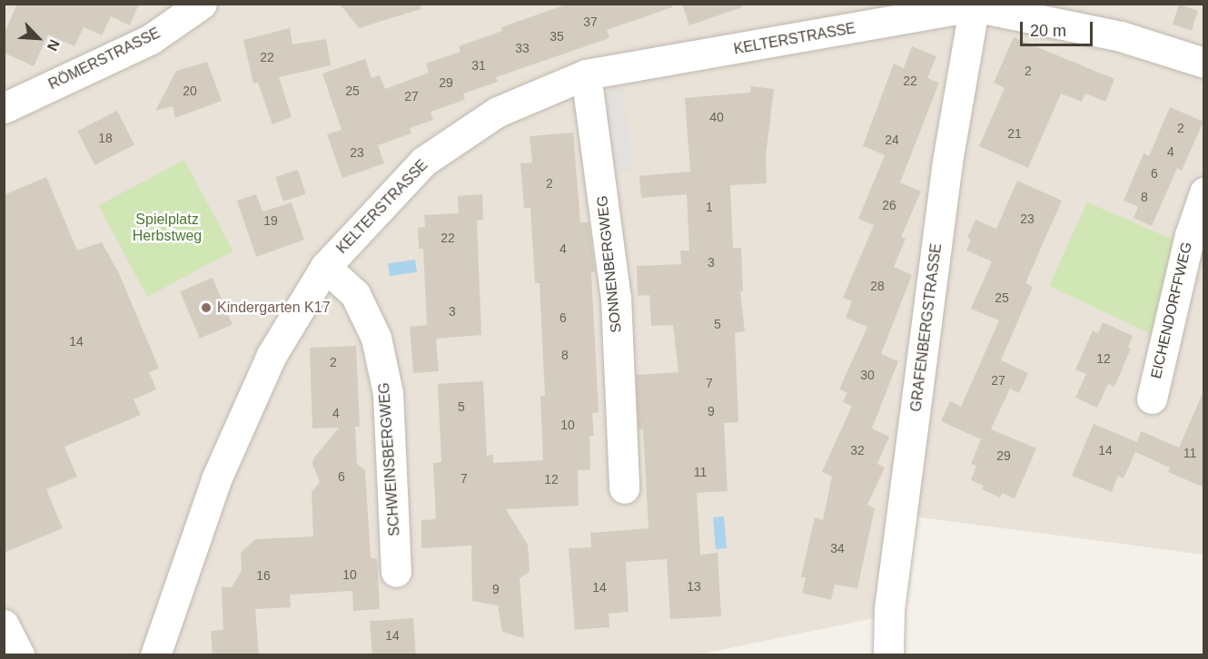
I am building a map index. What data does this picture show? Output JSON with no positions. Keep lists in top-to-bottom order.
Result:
{
  "streets": {
    "street": [
      "KELTERSTRASSE",
      "RÖMERSTRASSE",
      "SONNENBERGWEG",
      "EICHENDORFFWEG",
      "GRAFENBERGSTRASSE",
      "SCHWEINSBERGWEG"
    ]
  },
  "crossings": [
    ["KELTERSTRASSE", "SONNENBERGWEG"],
    ["KELTERSTRASSE", "GRAFENBERGSTRASSE"],
    ["KELTERSTRASSE", "SCHWEINSBERGWEG"]
  ],
  "parks": ["Spielplatz Herbstweg"],
  "places": ["Kindergarten K17"],
  "house_numbers": [
    "37",
    "35",
    "33",
    "22",
    "31",
    "2",
    "22",
    "29",
    "20",
    "25",
    "27",
    "40",
    "2",
    "21",
    "18",
    "24",
    "4",
    "23",
    "6",
    "2",
    "8",
    "26",
    "1",
    "23",
    "19",
    "22",
    "4",
    "3",
    "28",
    "25",
    "3",
    "6",
    "5",
    "14",
    "8",
    "12",
    "2",
    "30",
    "27",
    "7",
    "5",
    "9",
    "4",
    "10",
    "32",
    "14",
    "11",
    "29",
    "11",
    "6",
    "7",
    "12",
    "34",
    "10",
    "16",
    "13",
    "14",
    "9",
    "14"
  ],
  "scale_bar": "20 m",
  "north": "bottom right"
}
